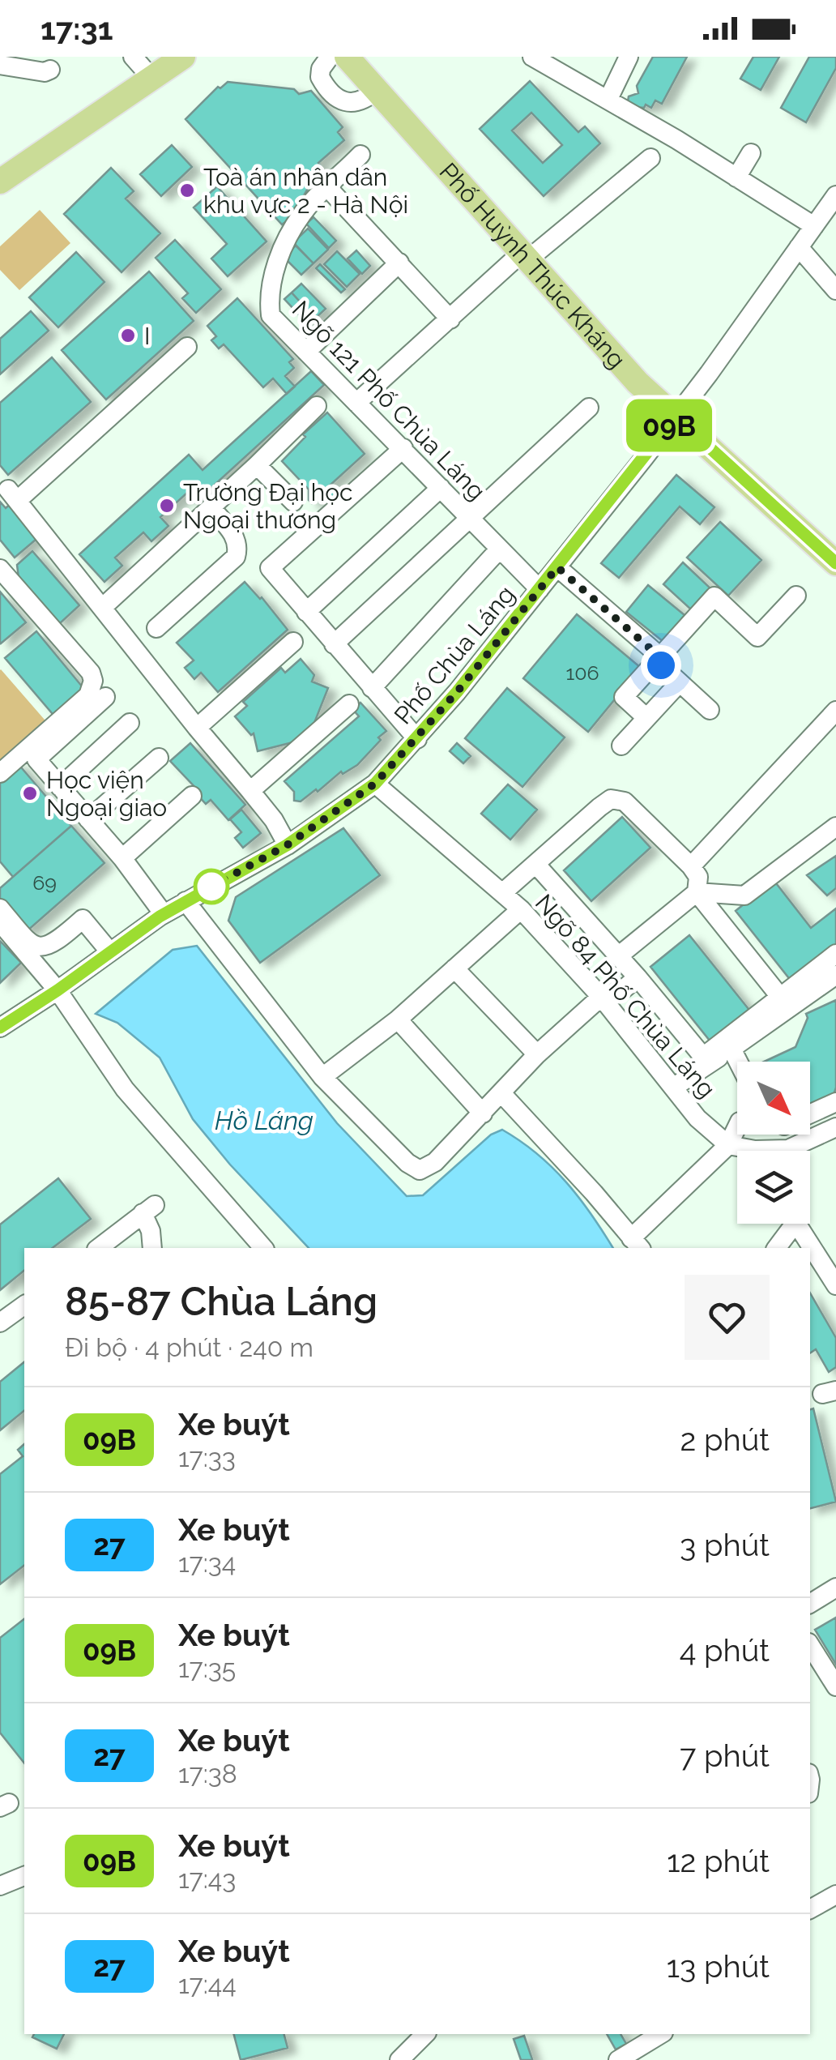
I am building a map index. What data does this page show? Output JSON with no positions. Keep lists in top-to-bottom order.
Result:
{
  "streets": {
    "main road": ["Phố Huỳnh Thúc Kháng"],
    "street": ["Ngõ 121 Phố Chùa Láng", "Phố Chùa Láng", "Ngõ 84 Phố Chùa Láng"]
  },
  "crossings": [
    ["Phố Huỳnh Thúc Kháng", "Phố Chùa Láng"],
    ["Ngõ 121 Phố Chùa Láng", "Phố Chùa Láng"],
    ["Phố Chùa Láng", "Ngõ 84 Phố Chùa Láng"]
  ],
  "water": ["Hồ Láng"],
  "places": [
    "Toà án nhân dân khu vực 2 - Hà Nội",
    "I",
    "Trường Đại học Ngoại thương",
    "Học viện Ngoại giao"
  ],
  "lines": ["bus line 09B"],
  "house_numbers": ["106", "69"],
  "north": "bottom right",
  "page": {
    "status": "17:31",
    "on_map": "09B",
    "heading": ["85-87 Chùa Láng", "Đi bộ · 4 phút · 240 m"],
    "list": [
      {
        "mark": "09B",
        "name": "Xe buýt",
        "note": "17:33",
        "value": "2 phút"
      },
      {
        "mark": "27",
        "name": "Xe buýt",
        "note": "17:34",
        "value": "3 phút"
      },
      {
        "mark": "09B",
        "name": "Xe buýt",
        "note": "17:35",
        "value": "4 phút"
      },
      {
        "mark": "27",
        "name": "Xe buýt",
        "note": "17:38",
        "value": "7 phút"
      },
      {
        "mark": "09B",
        "name": "Xe buýt",
        "note": "17:43",
        "value": "12 phút"
      },
      {
        "mark": "27",
        "name": "Xe buýt",
        "note": "17:44",
        "value": "13 phút"
      }
    ]
  }
}
